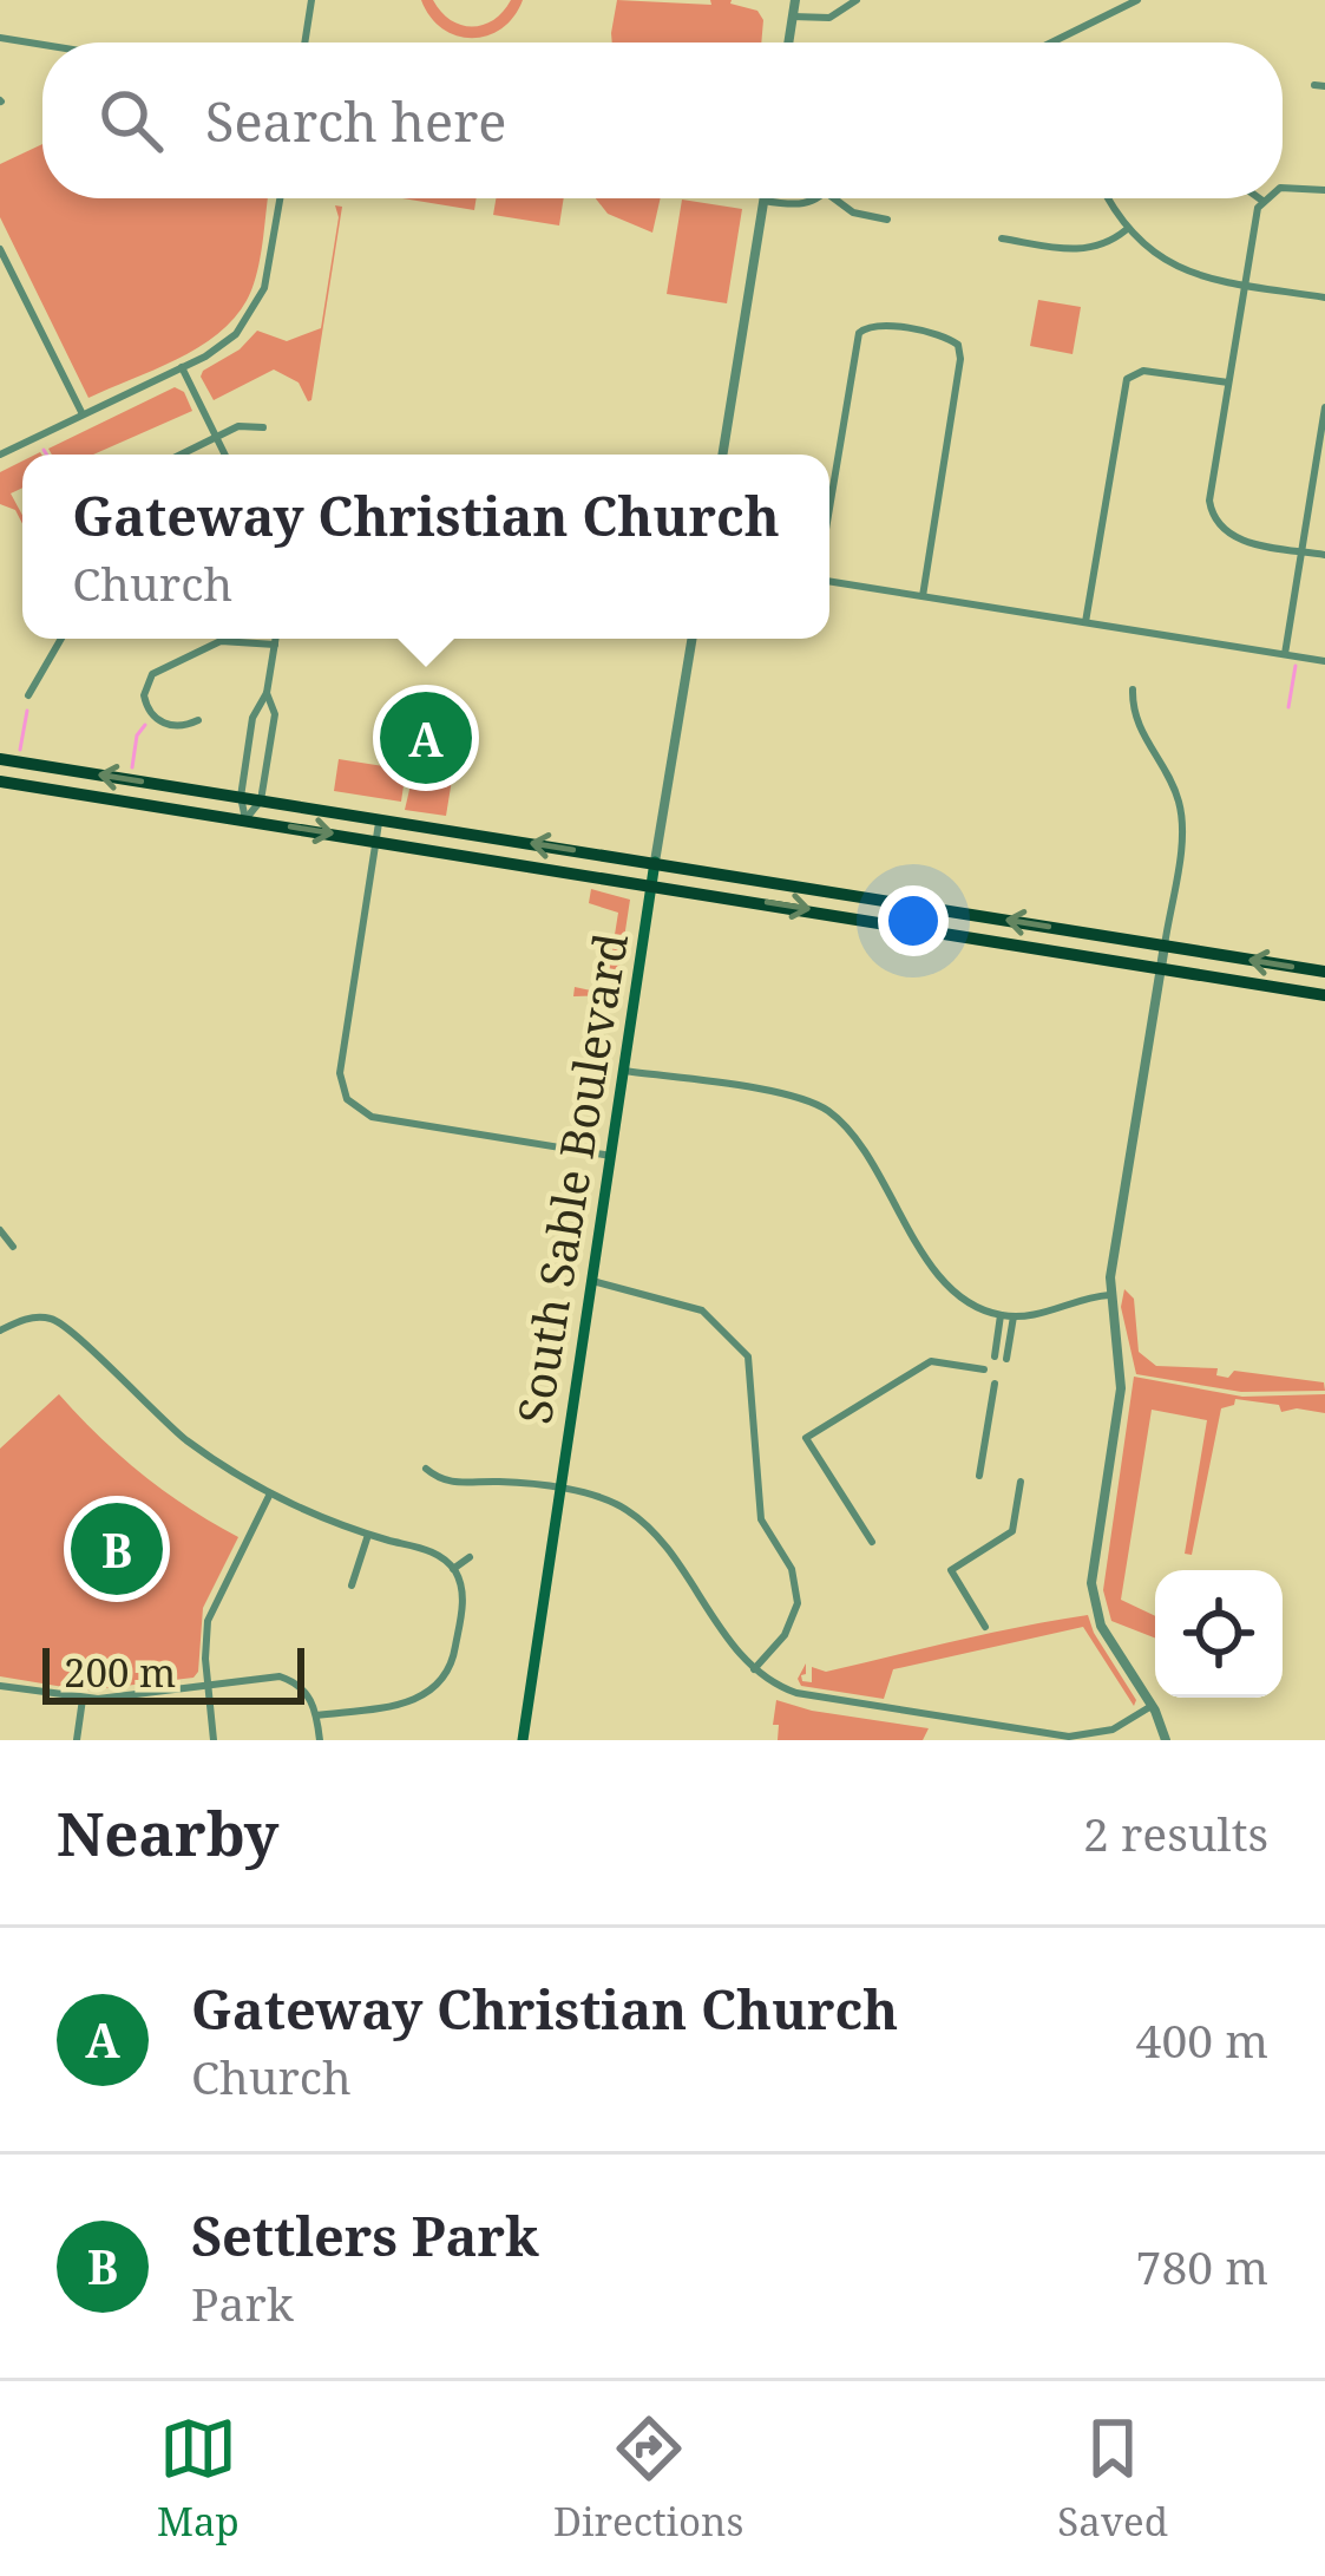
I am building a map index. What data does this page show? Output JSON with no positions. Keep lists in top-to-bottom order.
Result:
{
  "streets": {
    "main road": ["South Sable Boulevard"]
  },
  "scale_bar": "200 m",
  "page": {
    "search": "Search here",
    "popup": ["Gateway Christian Church", "Church"],
    "pins": ["A", "B"],
    "scale": "200 m",
    "heading": ["Nearby", "2 results"],
    "list": [
      {
        "mark": "A",
        "name": "Gateway Christian Church",
        "note": "Church",
        "value": "400 m"
      },
      {
        "mark": "B",
        "name": "Settlers Park",
        "note": "Park",
        "value": "780 m"
      }
    ],
    "nav": ["Map", "Directions", "Saved"]
  }
}
